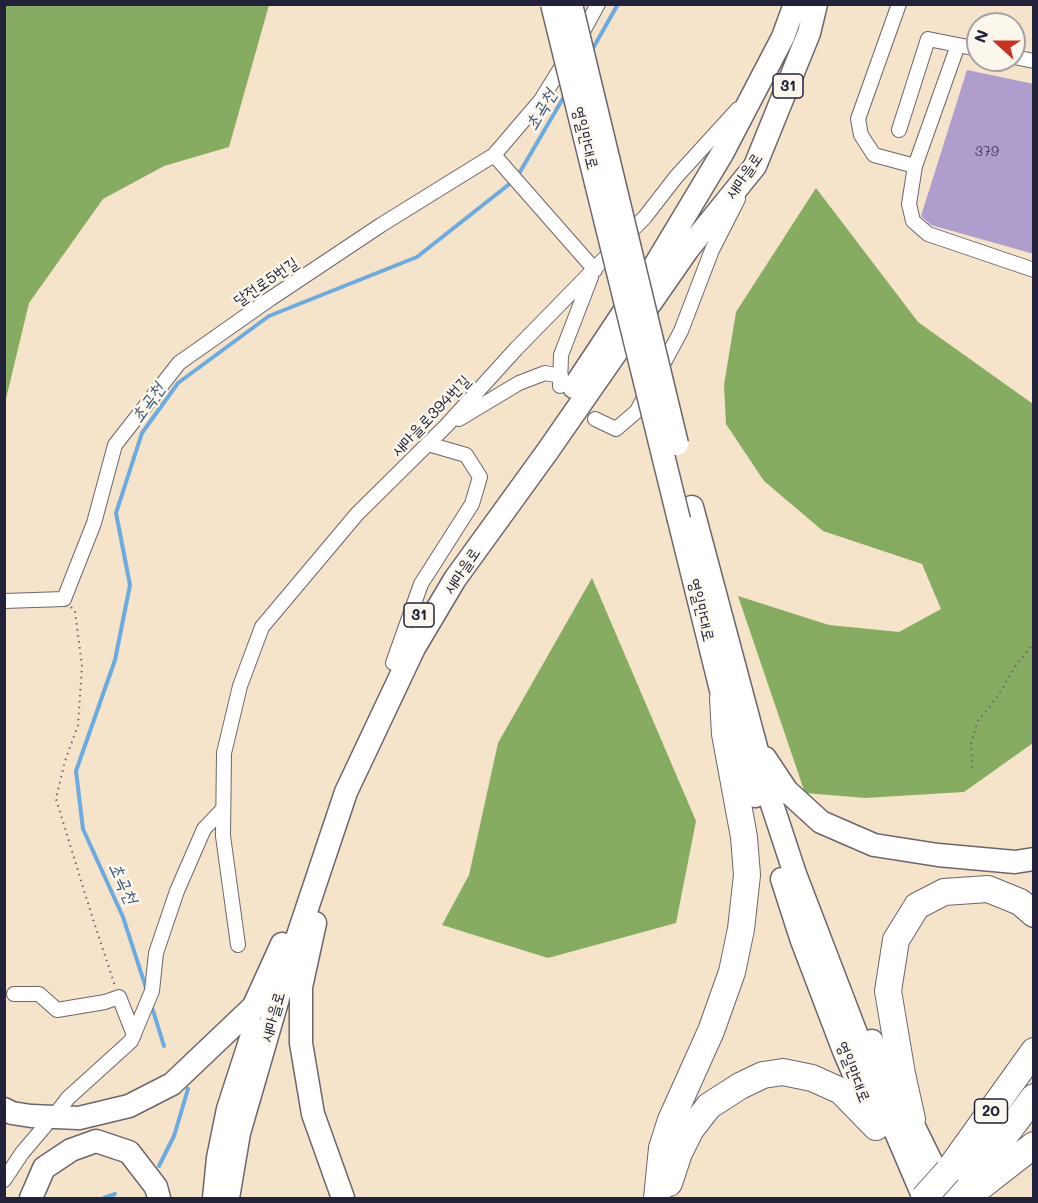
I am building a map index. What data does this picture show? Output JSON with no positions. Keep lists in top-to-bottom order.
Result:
{
  "streets": {
    "highway": ["20"],
    "main road": ["31", "영일만대로", "새마을로"],
    "street": ["달전로5번길", "새마을로394번길"]
  },
  "crossings": [
    ["영일만대로", "20"],
    ["새마을로", "새마을로394번길"]
  ],
  "water": ["초곡천"],
  "house_numbers": ["379"],
  "north": "left"
}
